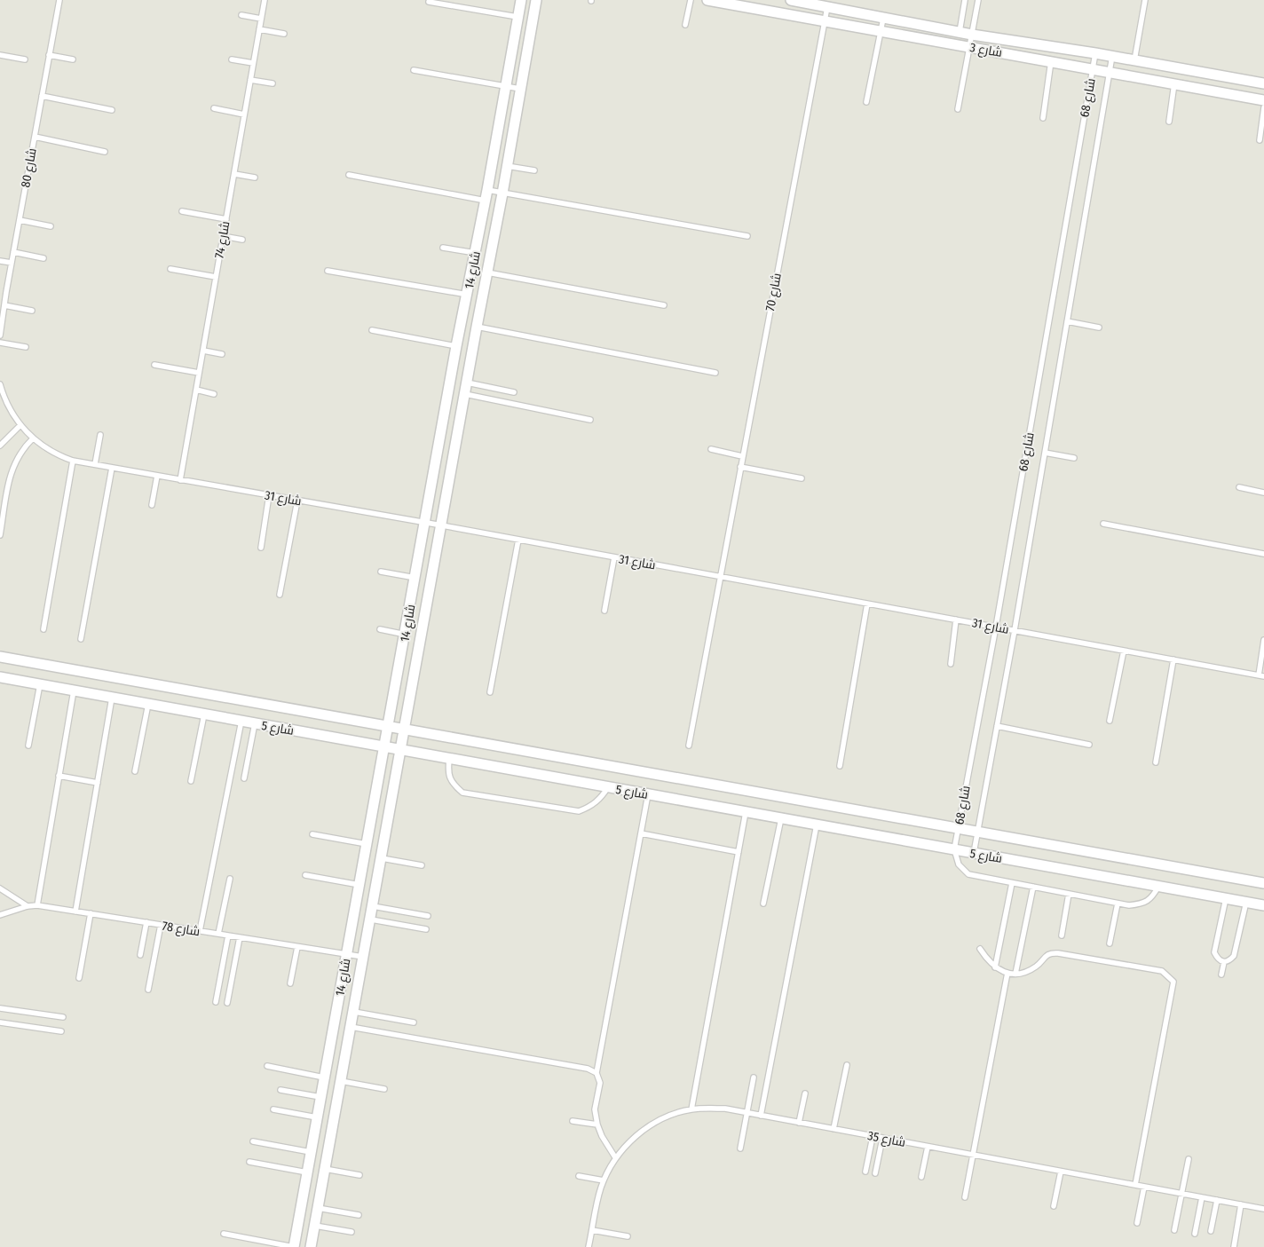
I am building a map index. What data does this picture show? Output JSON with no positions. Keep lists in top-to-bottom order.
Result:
{
  "streets": {
    "street": ["شارع 3", "شارع 14", "شارع 5"],
    "lane": [
      "شارع 68",
      "شارع 80",
      "شارع 74",
      "شارع 70",
      "شارع 31",
      "شارع 78",
      "شارع 35"
    ]
  },
  "crossings": [
    ["شارع 3", "شارع 68"],
    ["شارع 3", "شارع 70"],
    ["شارع 68", "شارع 31"],
    ["شارع 68", "شارع 5"],
    ["شارع 74", "شارع 31"],
    ["شارع 14", "شارع 31"],
    ["شارع 14", "شارع 5"],
    ["شارع 14", "شارع 78"],
    ["شارع 70", "شارع 31"]
  ]
}
